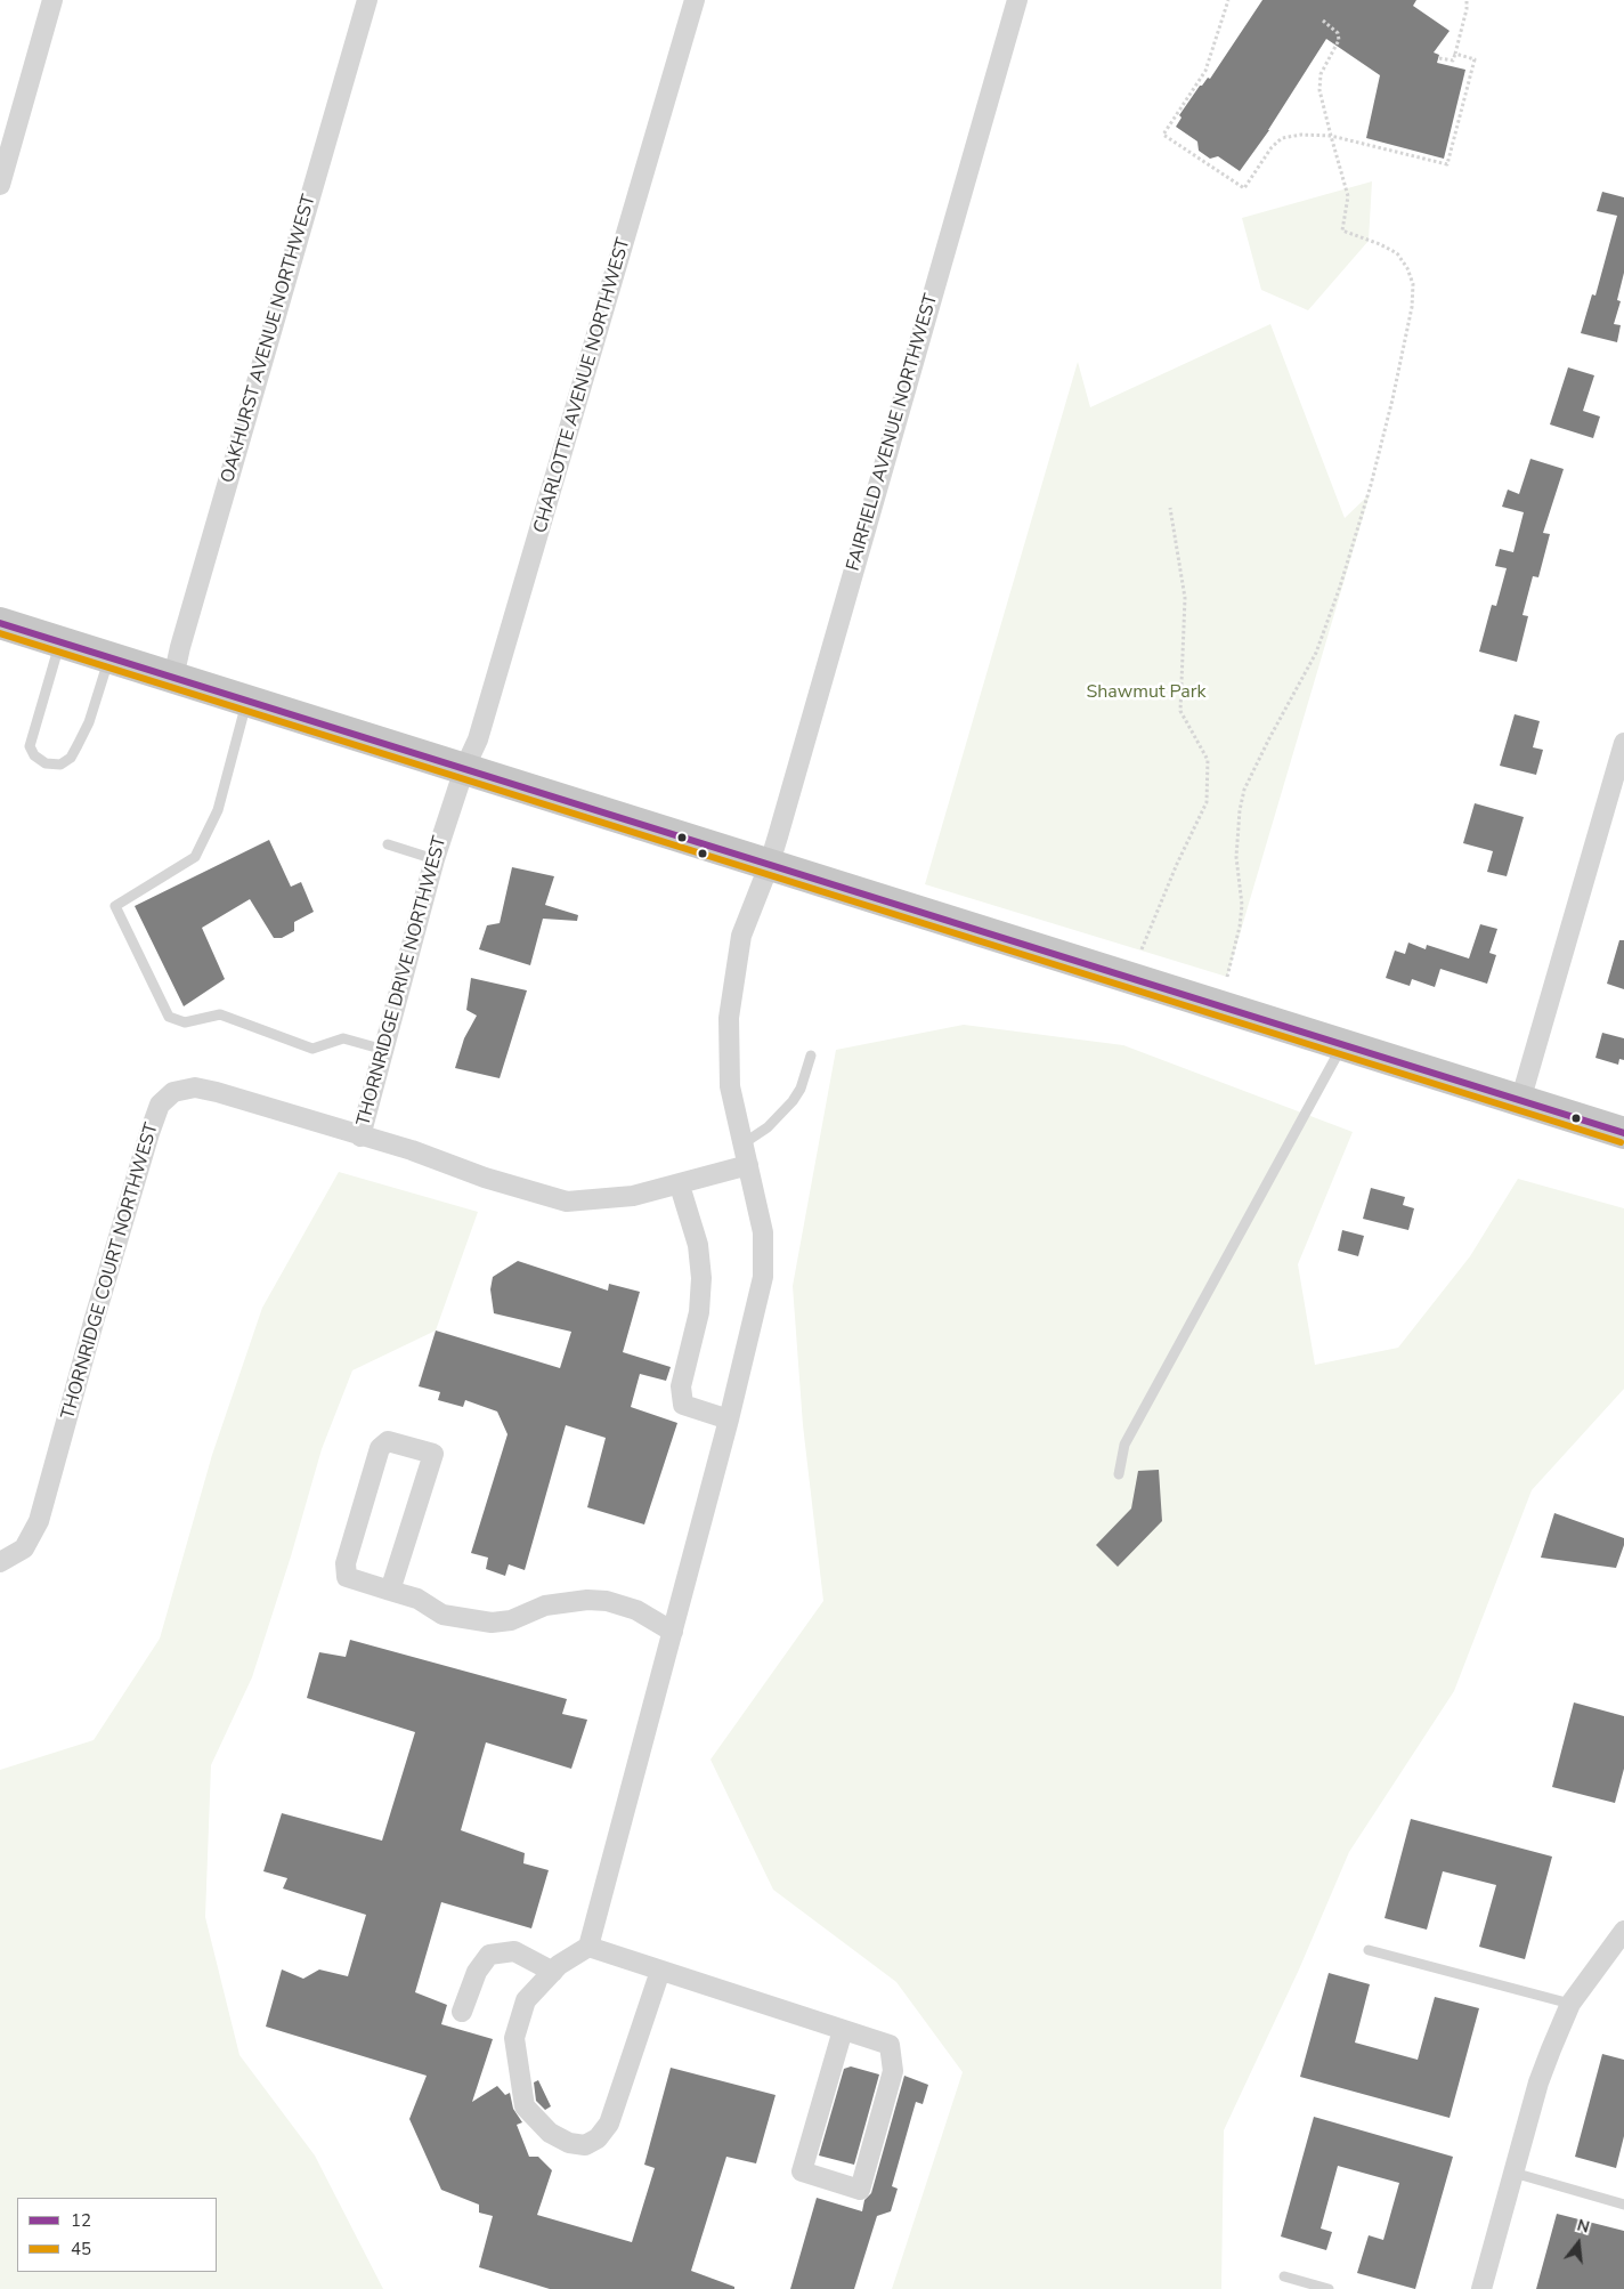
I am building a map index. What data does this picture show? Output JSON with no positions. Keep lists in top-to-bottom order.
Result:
{
  "streets": {
    "street": [
      "OAKHURST AVENUE NORTHWEST",
      "CHARLOTTE AVENUE NORTHWEST",
      "FAIRFIELD AVENUE NORTHWEST",
      "THORNRIDGE DRIVE NORTHWEST",
      "THORNRIDGE COURT NORTHWEST"
    ]
  },
  "crossings": [
    ["CHARLOTTE AVENUE NORTHWEST", "THORNRIDGE DRIVE NORTHWEST"],
    ["FAIRFIELD AVENUE NORTHWEST", "THORNRIDGE DRIVE NORTHWEST"],
    ["THORNRIDGE DRIVE NORTHWEST", "THORNRIDGE COURT NORTHWEST"]
  ],
  "parks": ["Shawmut Park"],
  "lines": ["transit line 12", "transit line 45"],
  "legend": ["12", "45"],
  "north": "top"
}
